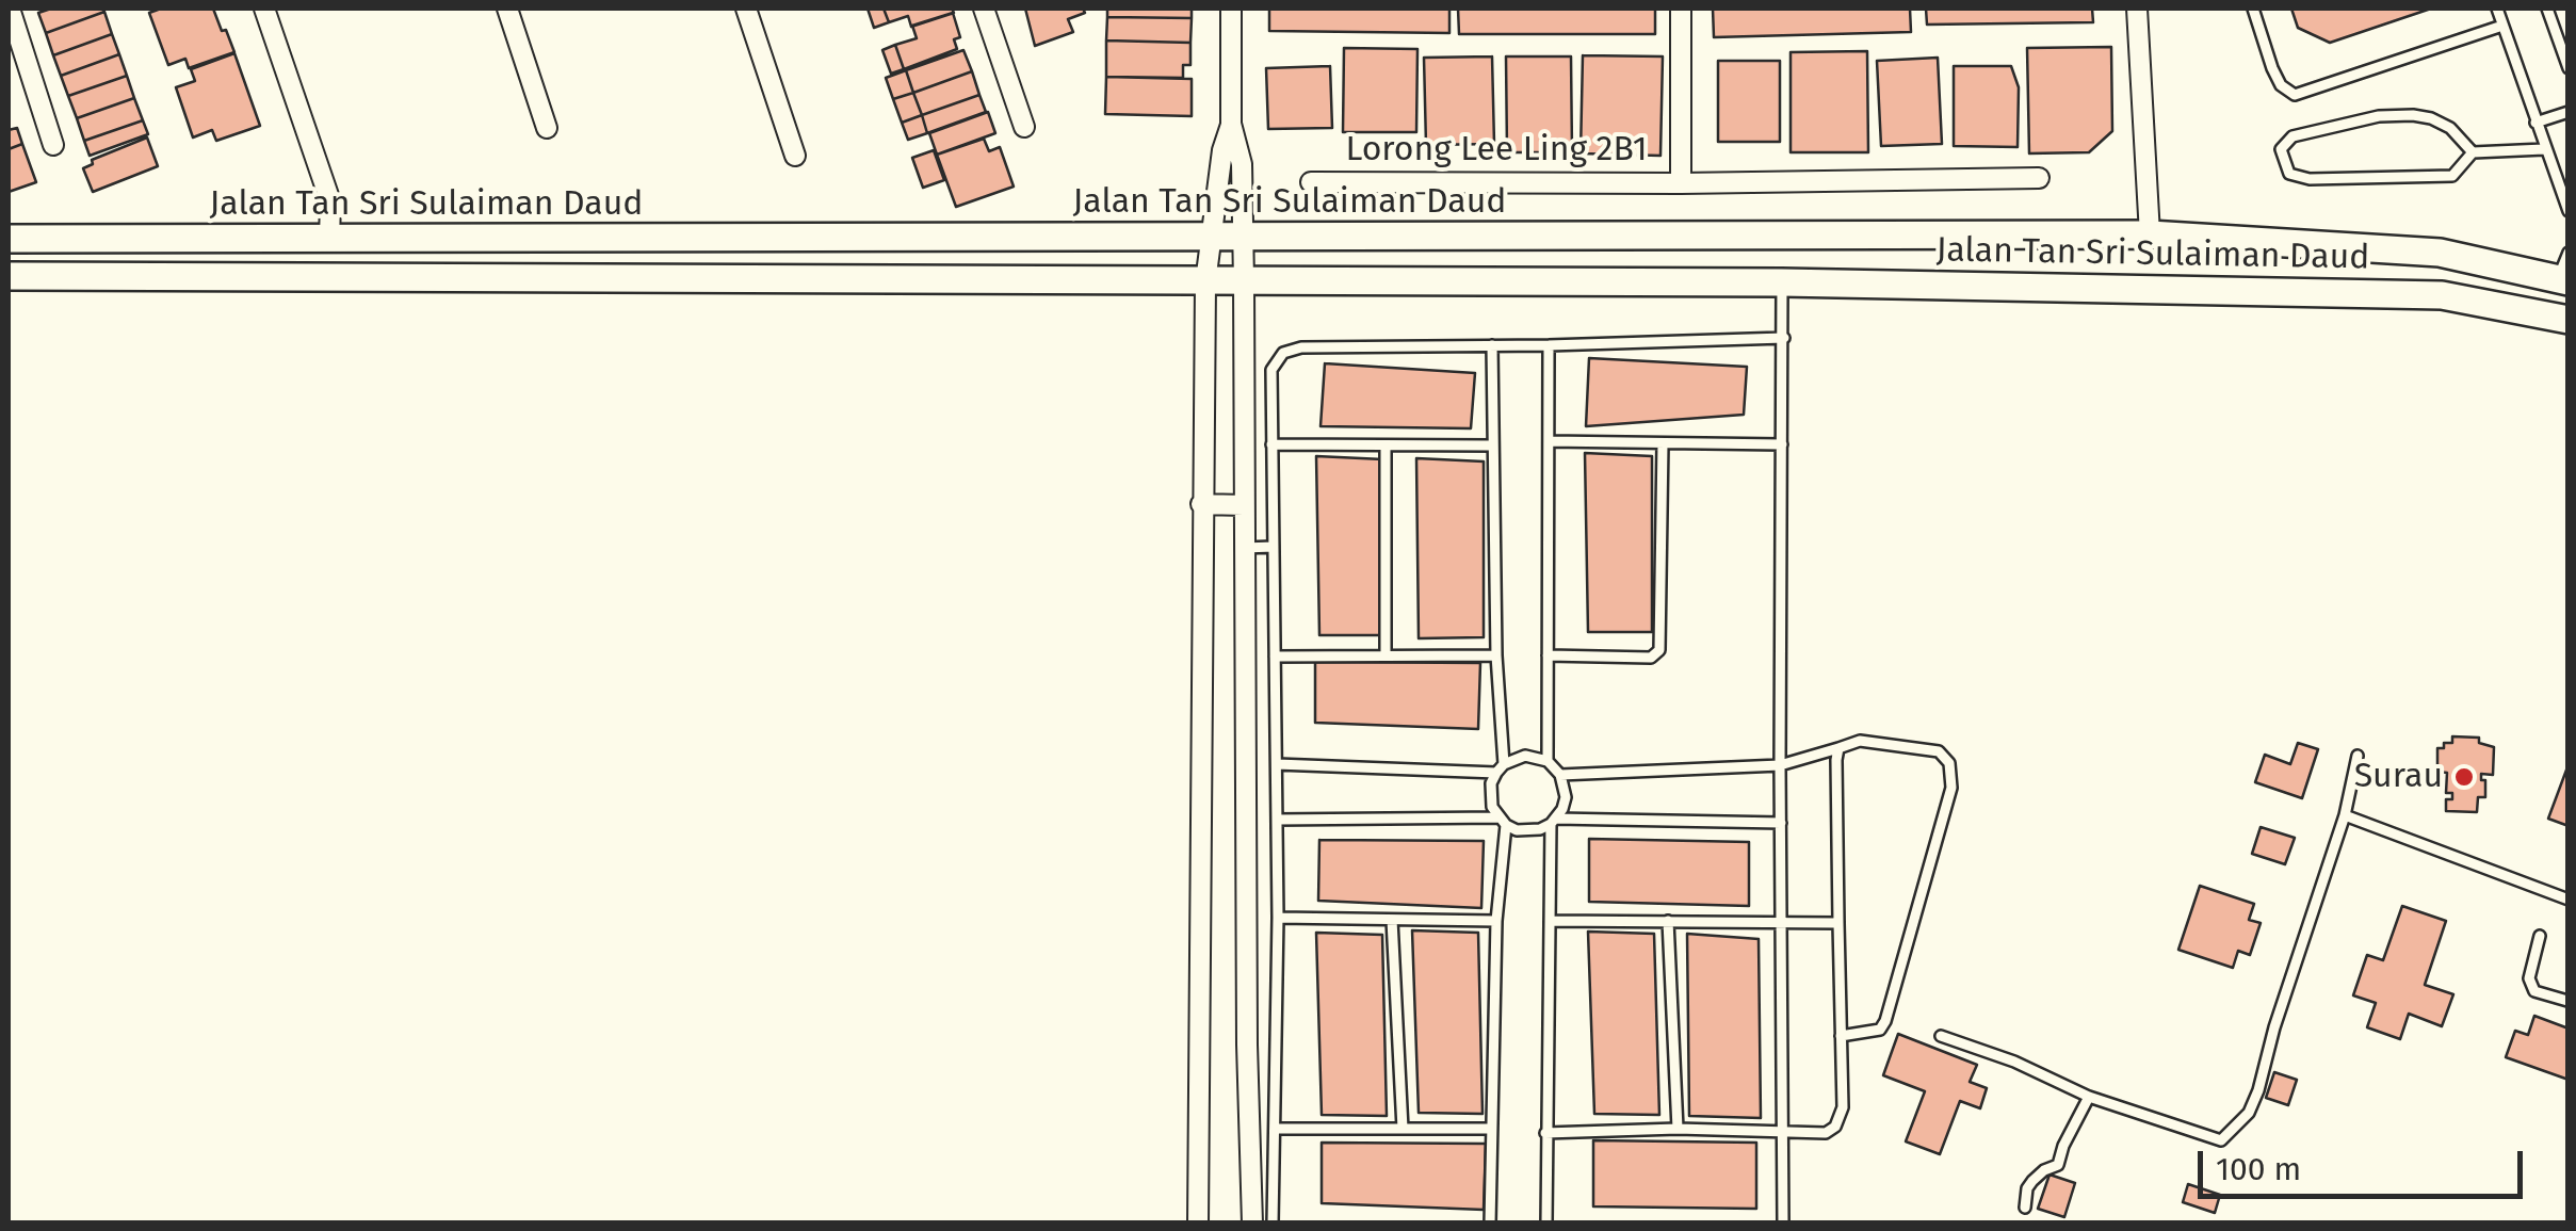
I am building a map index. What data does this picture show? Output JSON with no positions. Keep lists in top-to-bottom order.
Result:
{
  "streets": {
    "main road": ["Jalan Tan Sri Sulaiman Daud"],
    "street": ["Lorong Lee Ling 2B1"]
  },
  "places": ["Surau"],
  "scale_bar": "100 m"
}
